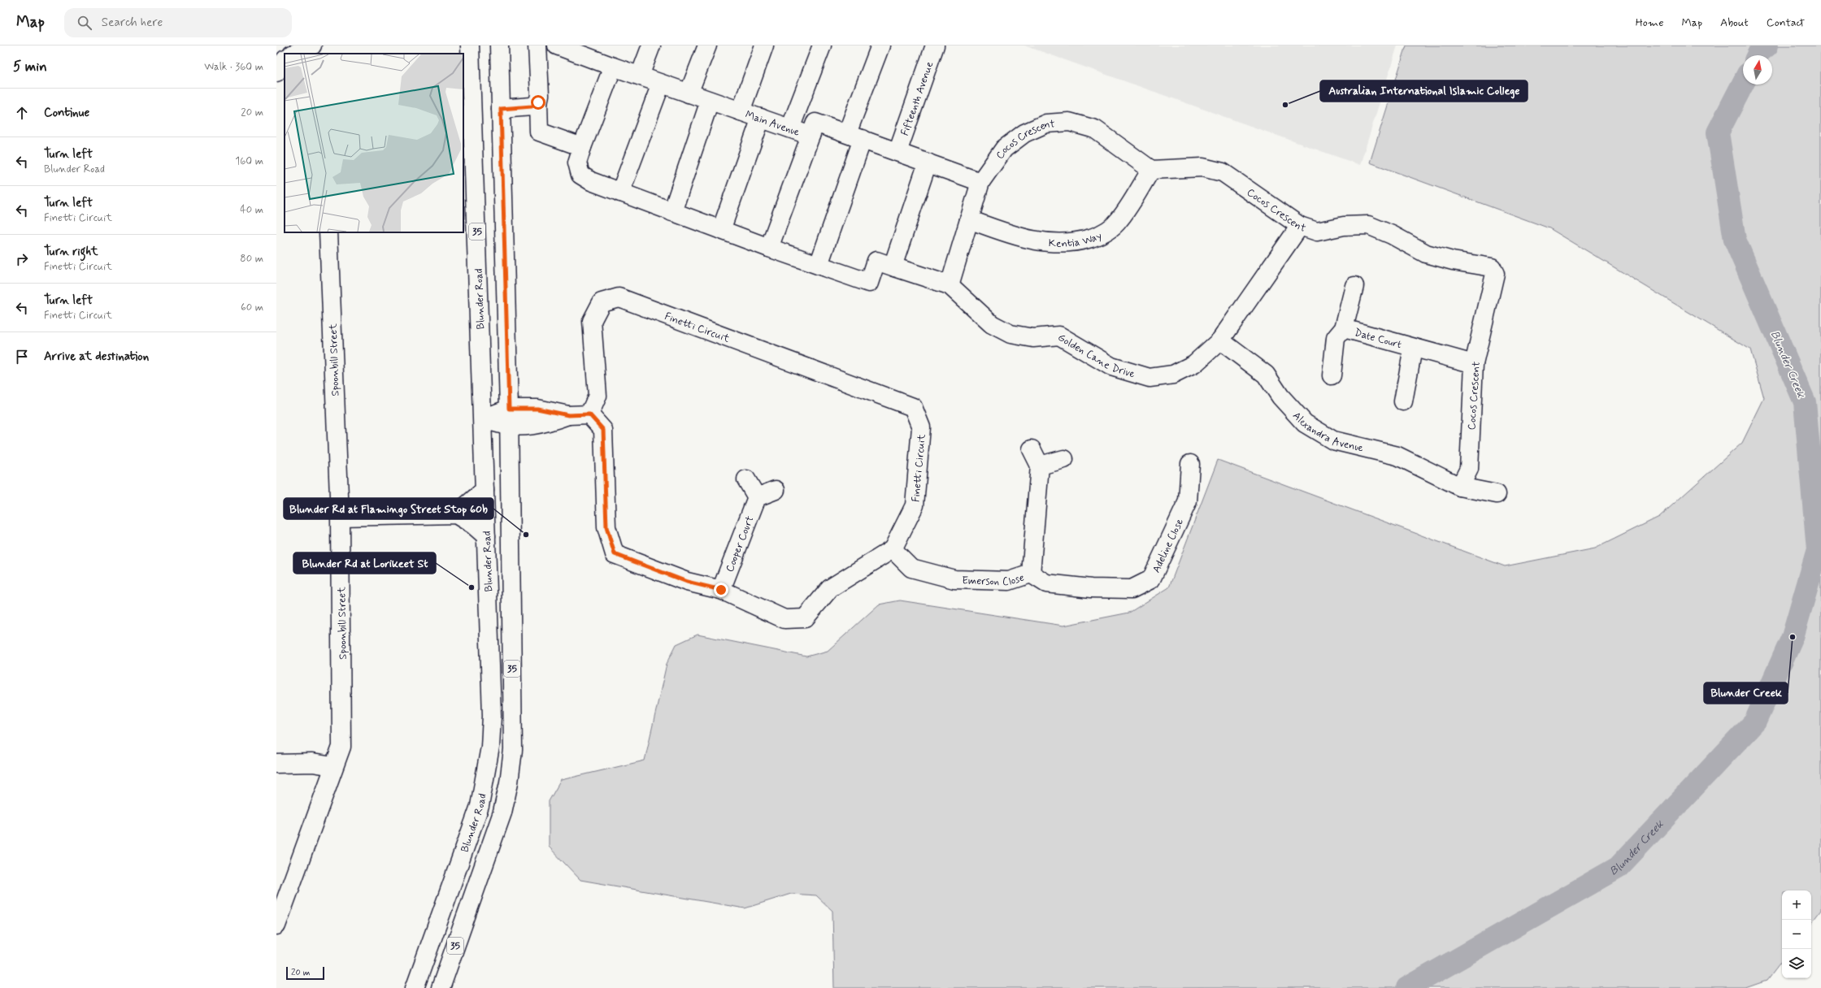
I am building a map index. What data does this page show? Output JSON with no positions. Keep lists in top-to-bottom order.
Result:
{
  "streets": {
    "street": [
      "Fifteenth Avenue",
      "Main Avenue",
      "Cocos Crescent",
      "35",
      "Kentia Way",
      "Blunder Road",
      "Finetti Circuit",
      "Date Court",
      "Golden Cane Drive",
      "Spoonbill Street",
      "Alexandra Avenue",
      "Cooper Court",
      "Adeline Close",
      "Emerson Close"
    ]
  },
  "crossings": [
    ["Fifteenth Avenue", "Main Avenue"],
    ["Main Avenue", "Cocos Crescent"],
    ["Cocos Crescent", "Kentia Way"],
    ["Cocos Crescent", "Date Court"],
    ["Cocos Crescent", "Golden Cane Drive"],
    ["Cocos Crescent", "Alexandra Avenue"],
    ["Finetti Circuit", "Emerson Close"],
    ["Golden Cane Drive", "Alexandra Avenue"],
    ["Adeline Close", "Emerson Close"]
  ],
  "water": ["Blunder Creek"],
  "places": [
    "Australian International Islamic College",
    "Blunder Rd at Flamingo Street Stop 60b",
    "Blunder Rd at Lorikeet St",
    "Blunder Creek"
  ],
  "scale_bar": "20 m",
  "north": "top",
  "page": {
    "header": "Map",
    "search": "Search here",
    "nav": [
      "Home",
      "Map",
      "About",
      "Contact"
    ],
    "heading": ["5 min", "Walk · 360 m"],
    "list": [
      ["Continue", "20 m"],
      ["Turn left", "Blunder Road", "160 m"],
      ["Turn left", "Finetti Circuit", "40 m"],
      ["Turn right", "Finetti Circuit", "80 m"],
      ["Turn left", "Finetti Circuit", "60 m"],
      "Arrive at destination"
    ],
    "map_buttons": ["+", "−"],
    "scale": "20 m"
  }
}
